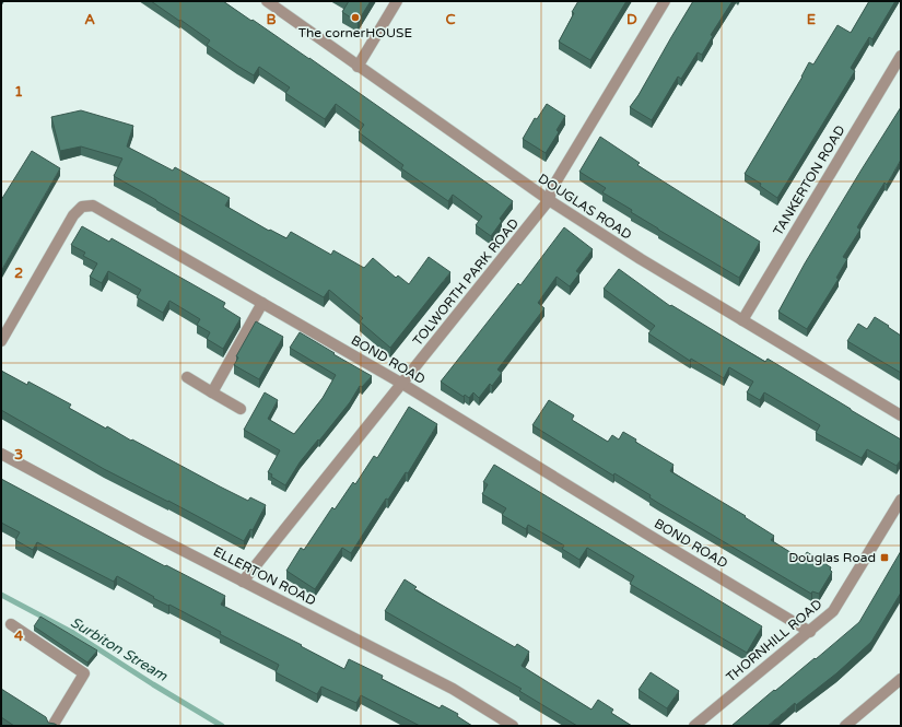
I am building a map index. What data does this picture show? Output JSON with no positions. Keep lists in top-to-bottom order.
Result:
{
  "streets": {
    "street": [
      "TANKERTON ROAD",
      "DOUGLAS ROAD",
      "TOLWORTH PARK ROAD",
      "BOND ROAD",
      "ELLERTON ROAD",
      "THORNHILL ROAD"
    ]
  },
  "crossings": [
    ["TANKERTON ROAD", "DOUGLAS ROAD"],
    ["DOUGLAS ROAD", "TOLWORTH PARK ROAD"],
    ["TOLWORTH PARK ROAD", "BOND ROAD"],
    ["TOLWORTH PARK ROAD", "ELLERTON ROAD"],
    ["BOND ROAD", "THORNHILL ROAD"]
  ],
  "water": ["Surbiton Stream"],
  "places": {
    "other": ["The cornerHOUSE"],
    "transit": ["Douglas Road"]
  },
  "grid": {
    "columns": [
      "A",
      "B",
      "C",
      "D",
      "E"
    ],
    "rows": [
      "1",
      "2",
      "3",
      "4"
    ]
  }
}
